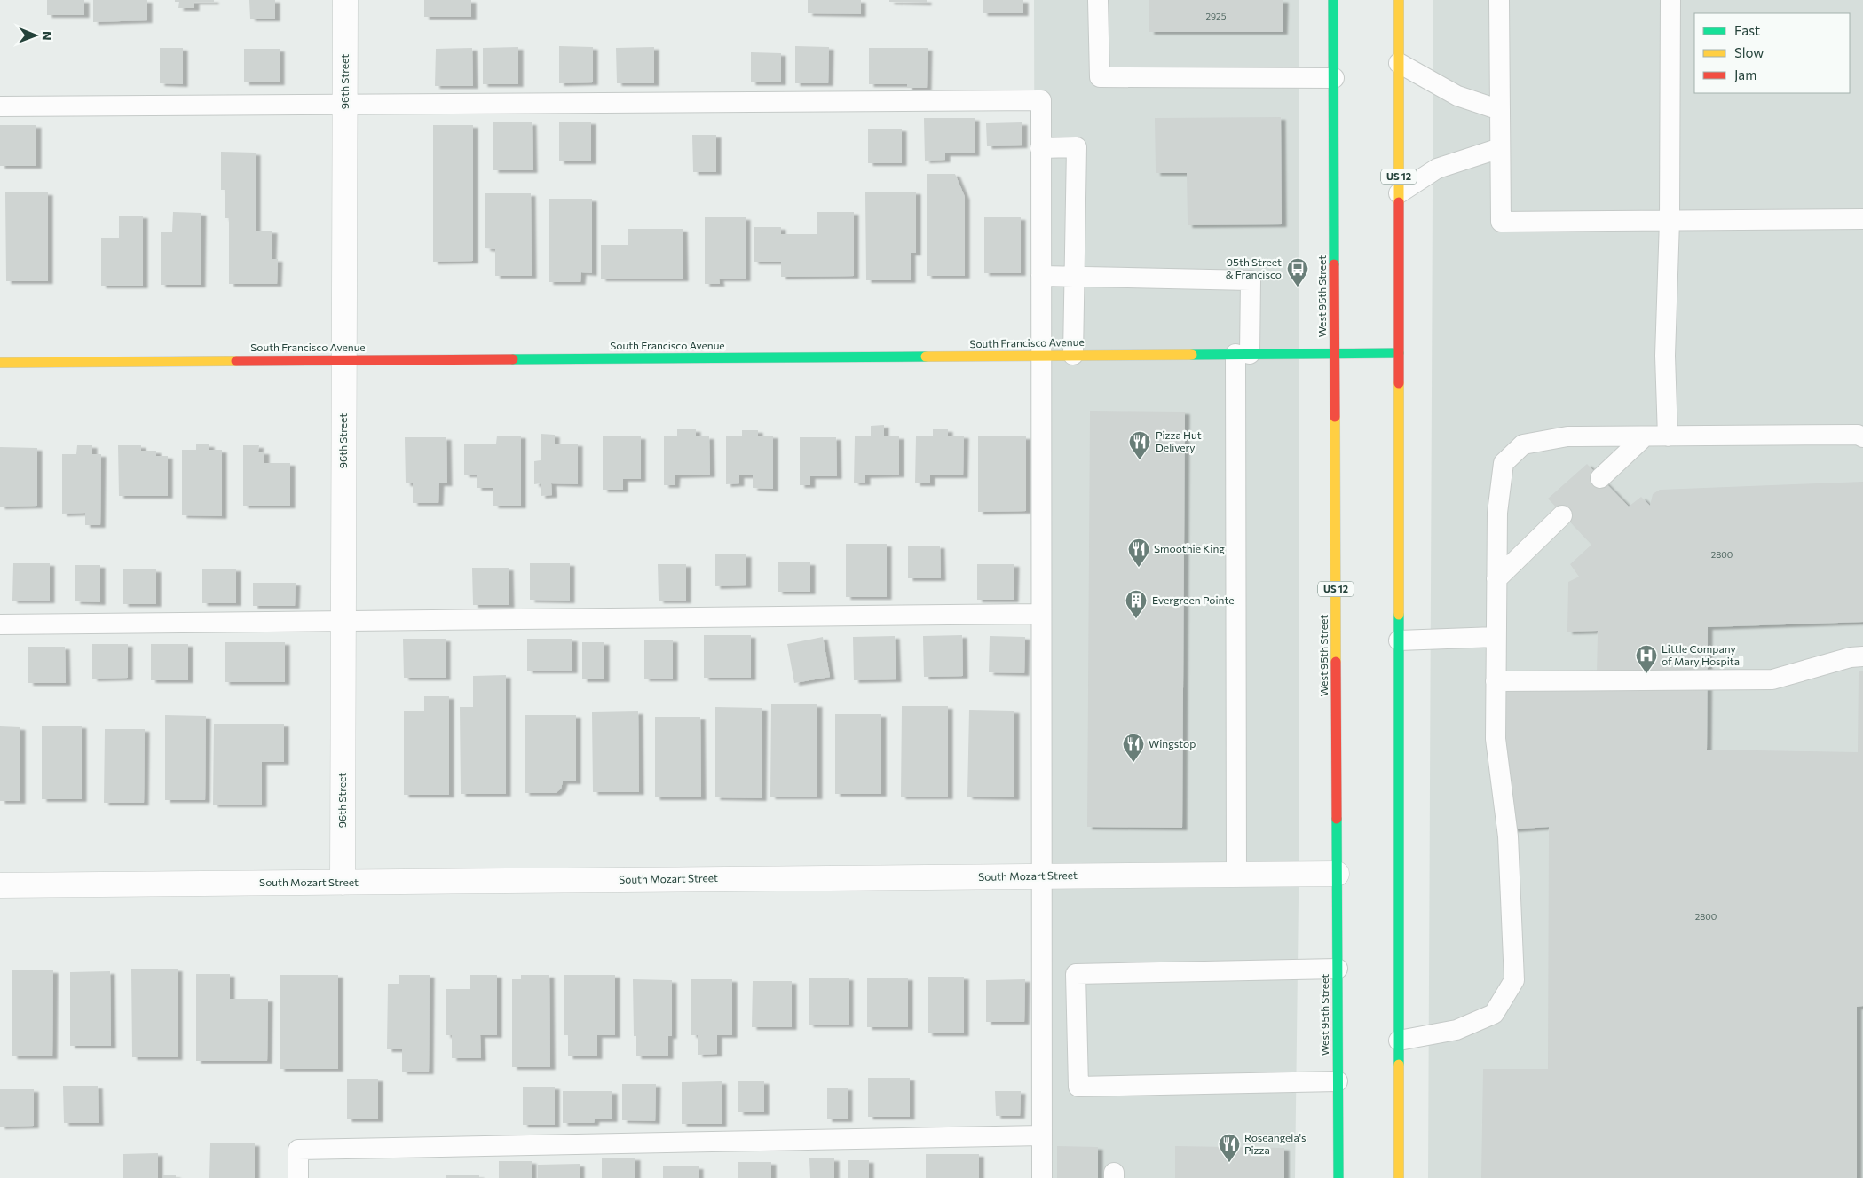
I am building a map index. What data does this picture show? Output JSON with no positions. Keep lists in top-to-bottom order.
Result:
{
  "streets": {
    "main road": ["US 12", "West 95th Street", "South Francisco Avenue"],
    "street": ["96th Street", "South Mozart Street"]
  },
  "crossings": [
    ["96th Street", "South Francisco Avenue"],
    ["96th Street", "South Mozart Street"],
    ["US 12", "South Francisco Avenue"],
    ["West 95th Street", "South Francisco Avenue"],
    ["West 95th Street", "South Mozart Street"]
  ],
  "places": {
    "bus stop": ["95th Street & Francisco"],
    "restaurant": [
      "Pizza Hut Delivery",
      "Smoothie King",
      "Wingstop",
      "Roseangela's Pizza"
    ],
    "building": ["Evergreen Pointe"],
    "hospital": ["Little Company of Mary Hospital"]
  },
  "house_numbers": ["2925", "2800", "2800"],
  "legend": ["Fast", "Slow", "Jam"],
  "north": "right"
}
